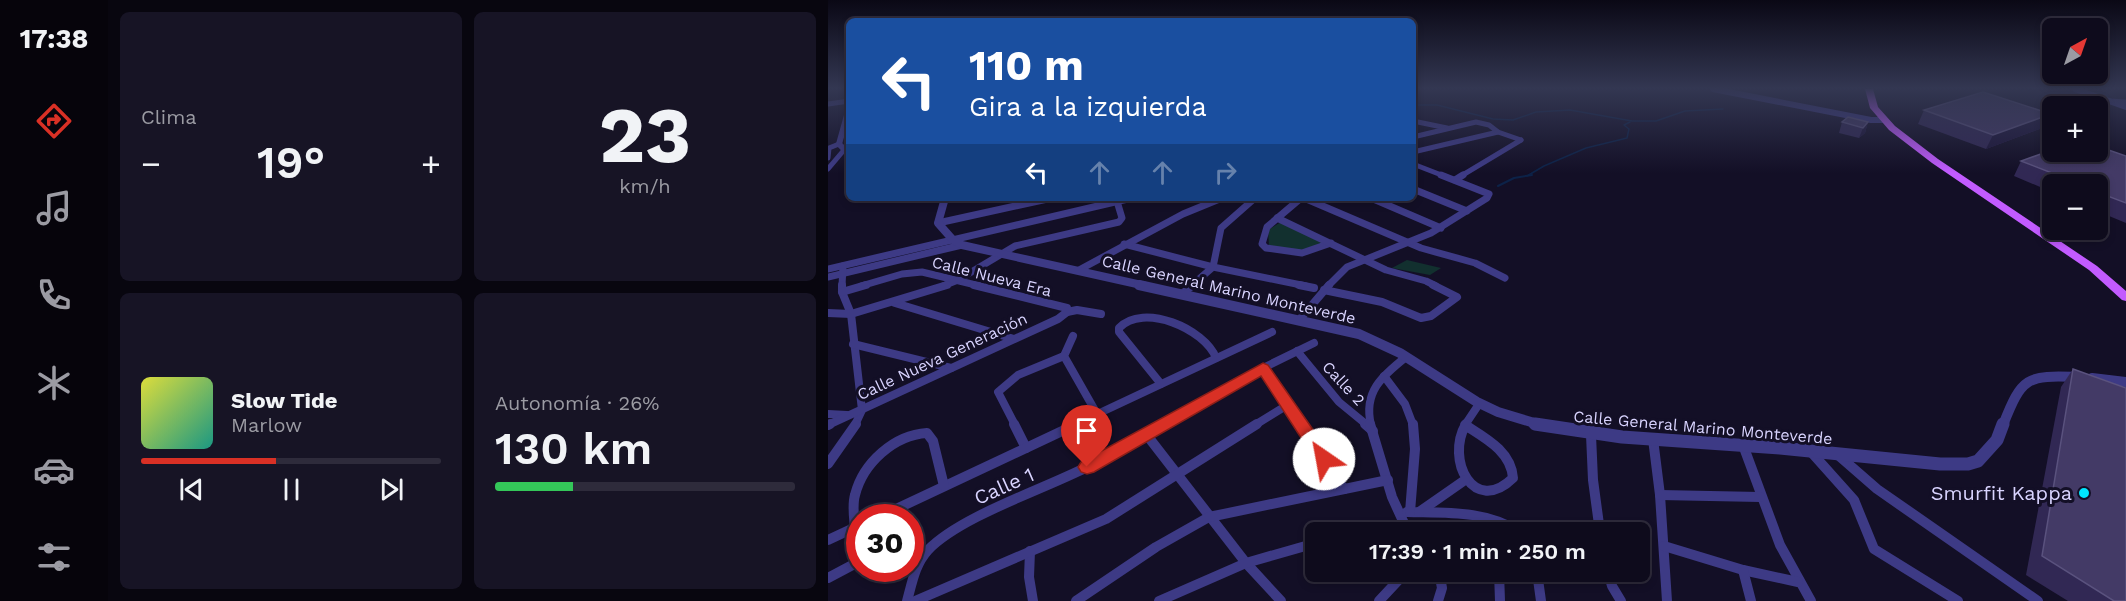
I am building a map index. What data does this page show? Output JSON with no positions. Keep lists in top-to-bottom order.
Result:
{
  "streets": {
    "street": [
      "Calle Nueva Era",
      "Calle General Marino Monteverde",
      "Calle Nueva Generación",
      "Calle 2",
      "Calle 1"
    ]
  },
  "crossings": [
    ["Calle Nueva Era", "Calle Nueva Generación"],
    ["Calle 2", "Calle 1"]
  ],
  "places": ["Smurfit Kappa"],
  "north": "top right",
  "page": {
    "tabs": "17:38",
    "tile": [
      "Clima",
      ["23", "km/h"],
      ["Autonomía · 26%", "130 km"]
    ],
    "map_buttons": ["+", "−"],
    "turn": ["110 m", "Gira a la izquierda"],
    "heat": ["−", "19°", "+"],
    "song": ["Slow Tide", "Marlow"],
    "limit": "30",
    "trip": "17:39 · 1 min · 250 m"
  }
}
